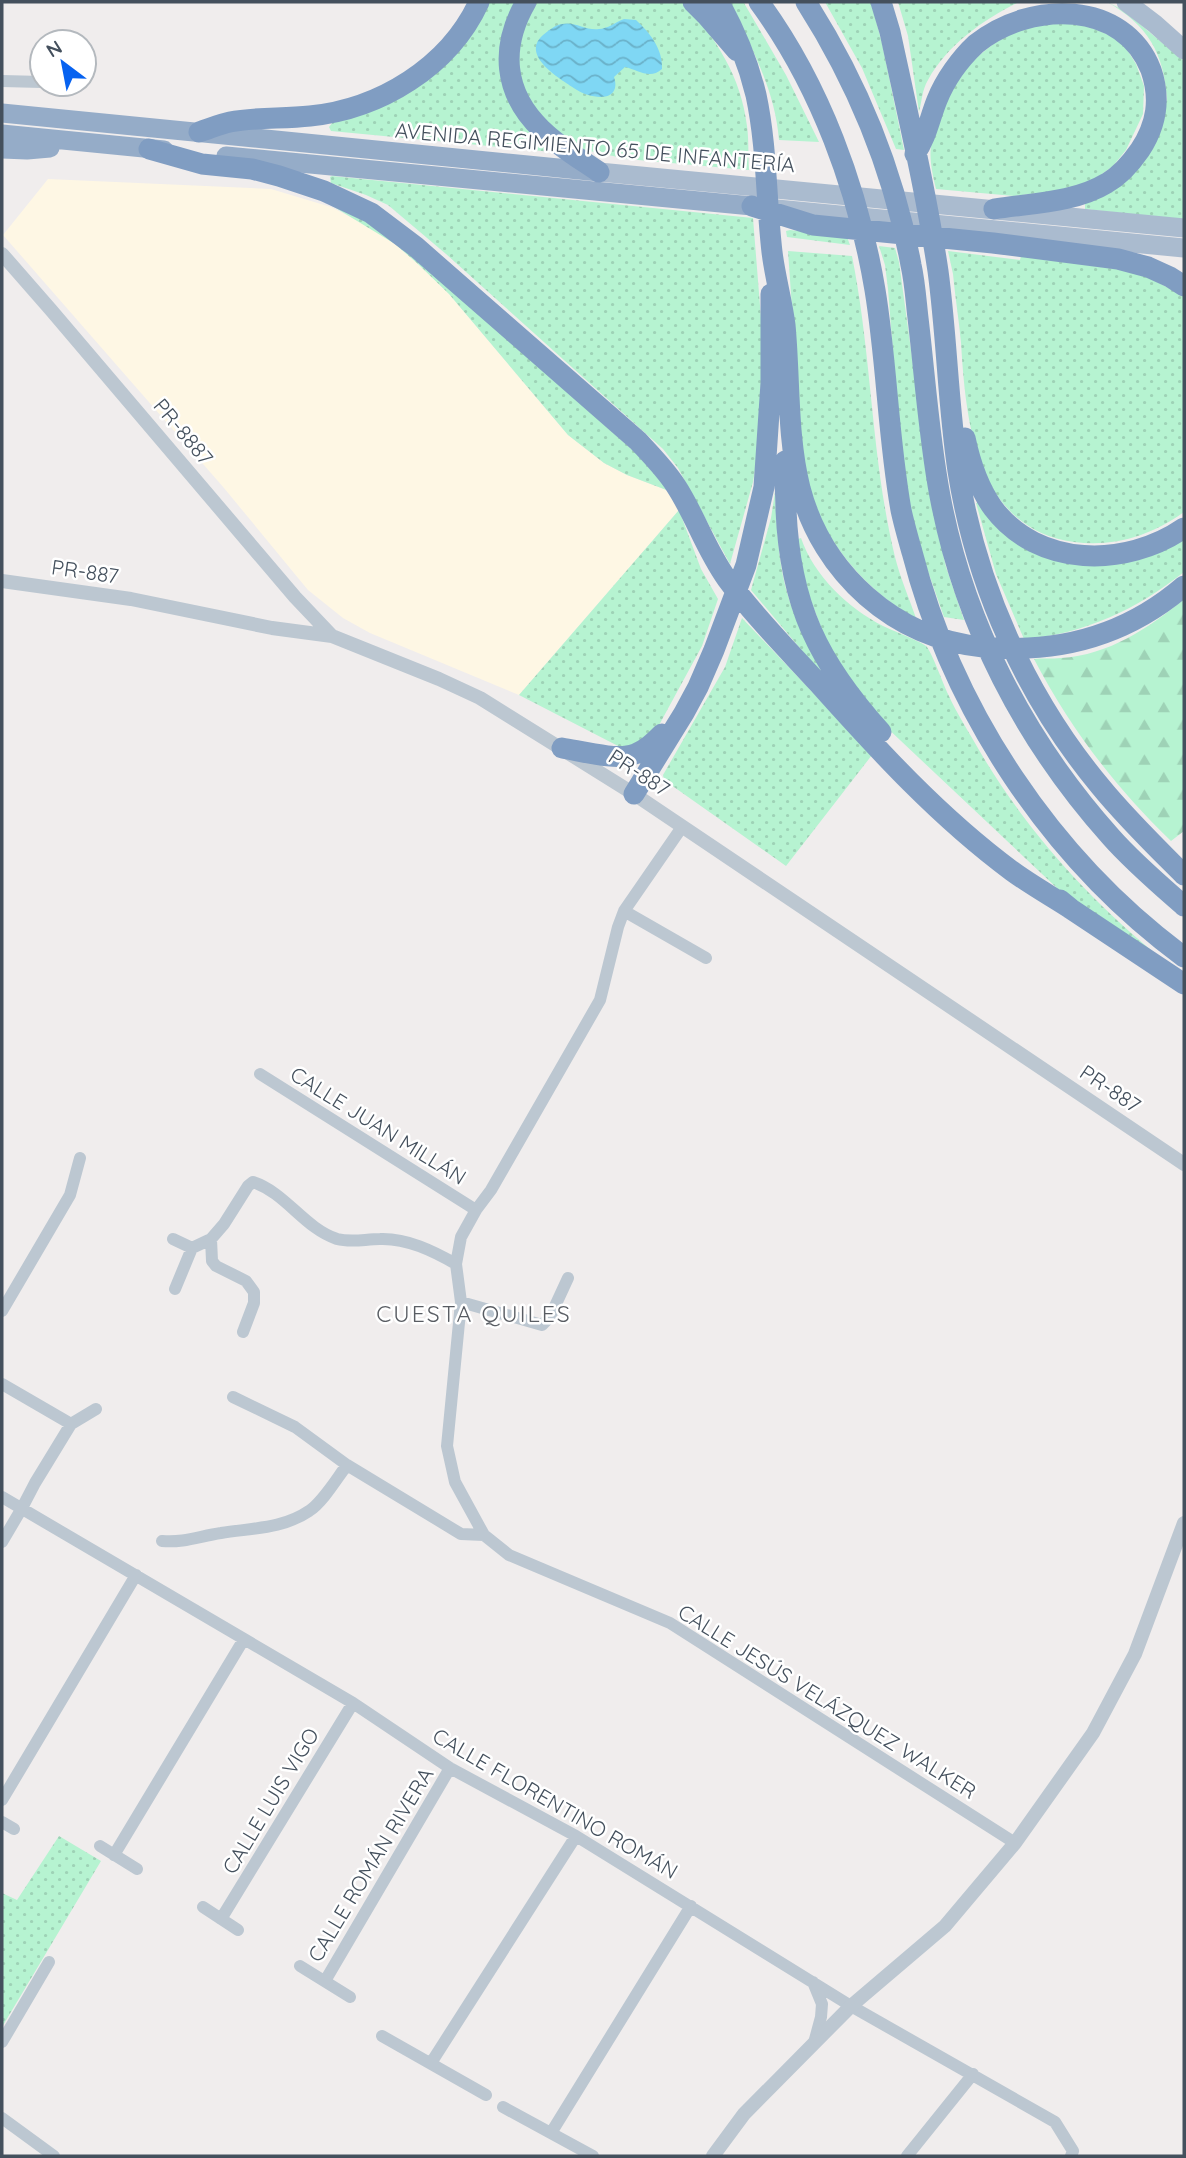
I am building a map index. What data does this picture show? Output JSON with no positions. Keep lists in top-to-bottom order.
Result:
{
  "streets": {
    "highway": ["AVENIDA REGIMIENTO 65 DE INFANTERÍA"],
    "street": [
      "PR-8887",
      "PR-887",
      "CALLE JUAN MILLÁN",
      "CALLE JESÚS VELÁZQUEZ WALKER",
      "CALLE LUIS VIGO",
      "CALLE FLORENTINO ROMÁN",
      "CALLE ROMÁN RIVERA"
    ]
  },
  "crossings": [
    ["PR-8887", "PR-887"],
    ["PR-887", "CALLE JESÚS VELÁZQUEZ WALKER"],
    ["CALLE JUAN MILLÁN", "CALLE JESÚS VELÁZQUEZ WALKER"],
    ["CALLE LUIS VIGO", "CALLE FLORENTINO ROMÁN"],
    ["CALLE FLORENTINO ROMÁN", "CALLE ROMÁN RIVERA"]
  ],
  "districts": ["CUESTA QUILES"],
  "north": "top left"
}
